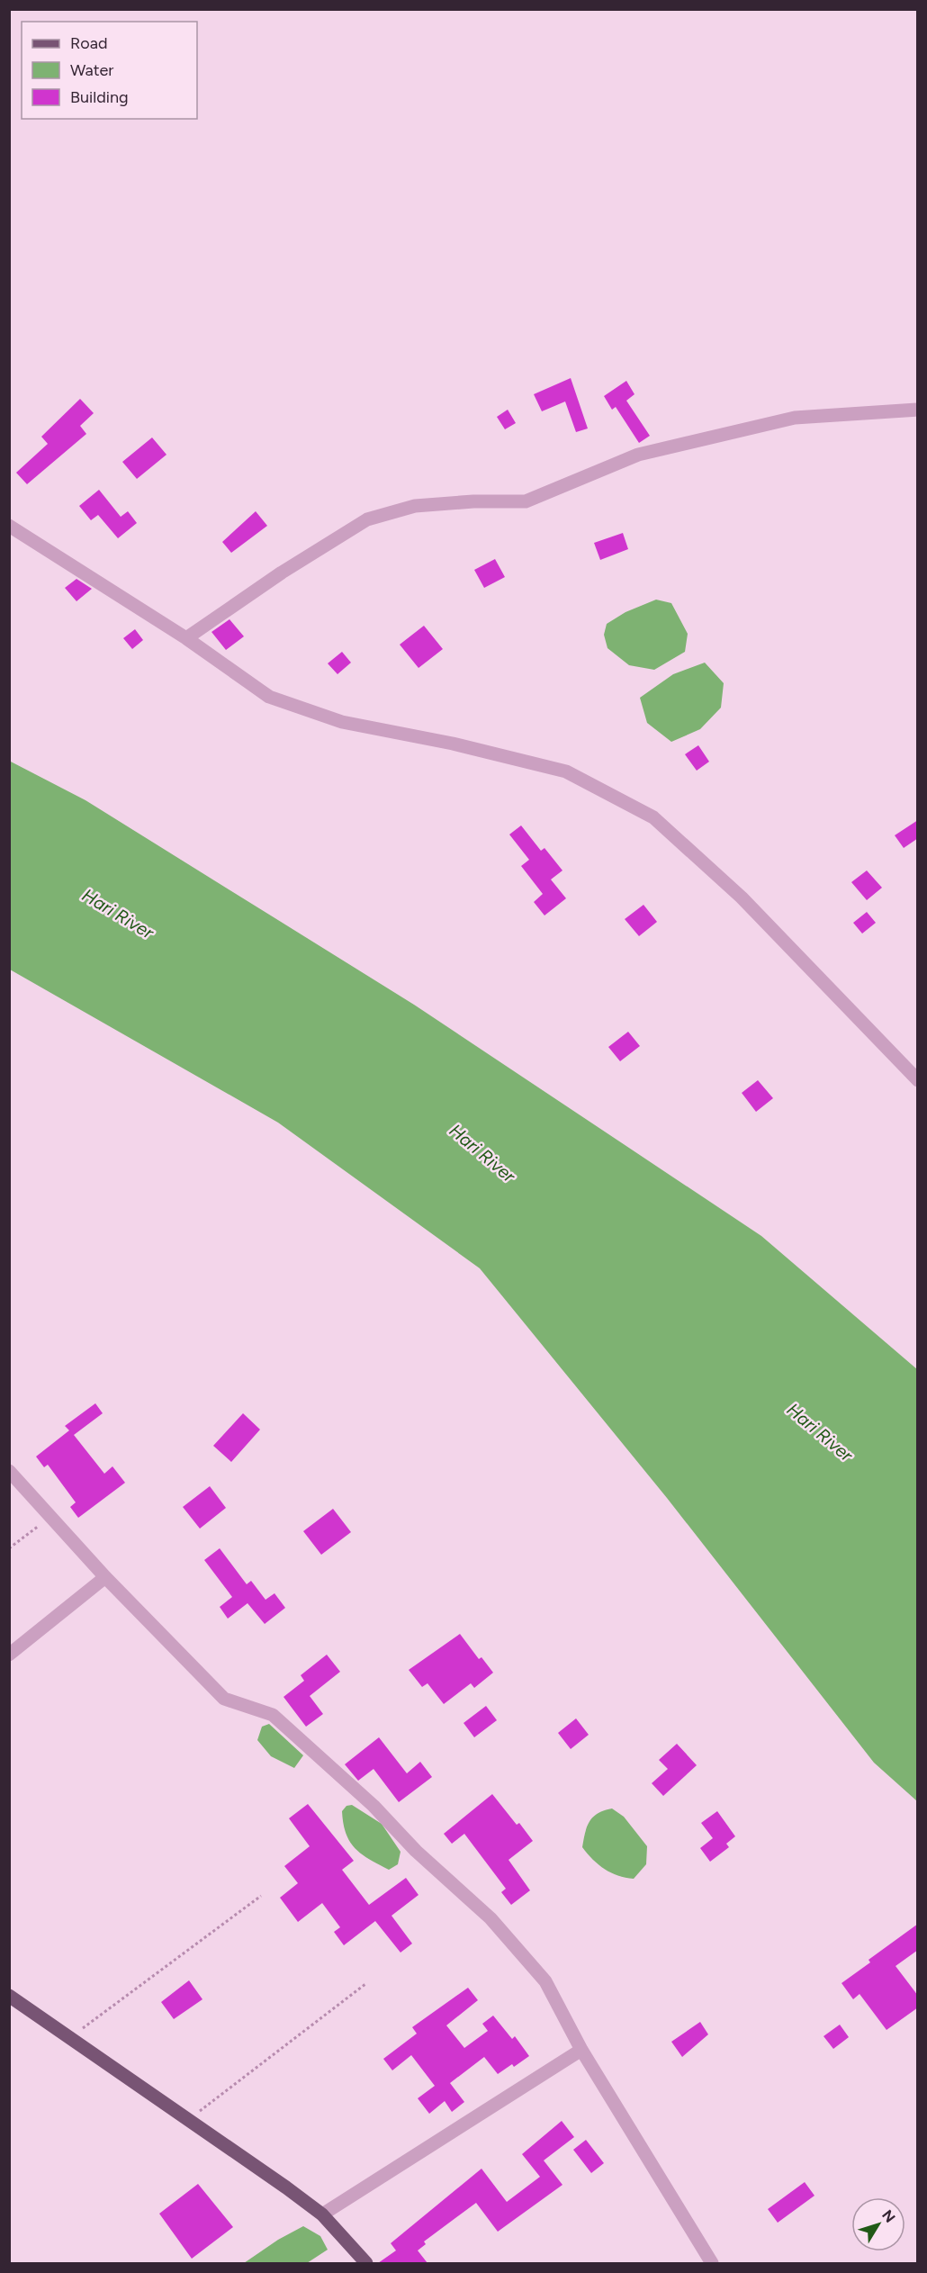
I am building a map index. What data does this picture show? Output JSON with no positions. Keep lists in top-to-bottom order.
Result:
{
  "water": ["Hari River"],
  "legend": ["Road", "Water", "Building"],
  "north": "top right"
}
